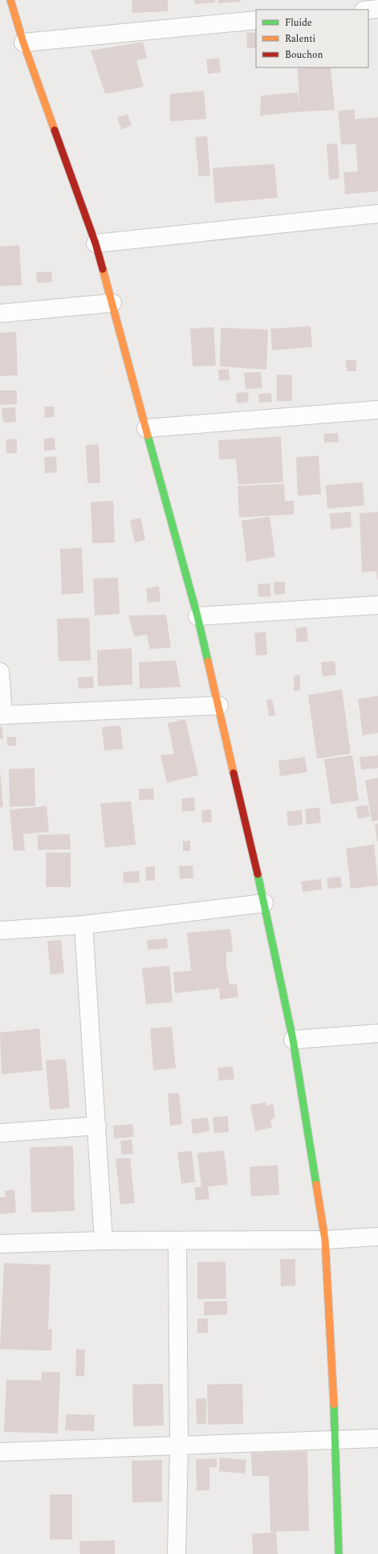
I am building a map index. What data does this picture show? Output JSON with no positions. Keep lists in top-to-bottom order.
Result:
{
  "legend": ["Fluide", "Ralenti", "Bouchon"]
}
